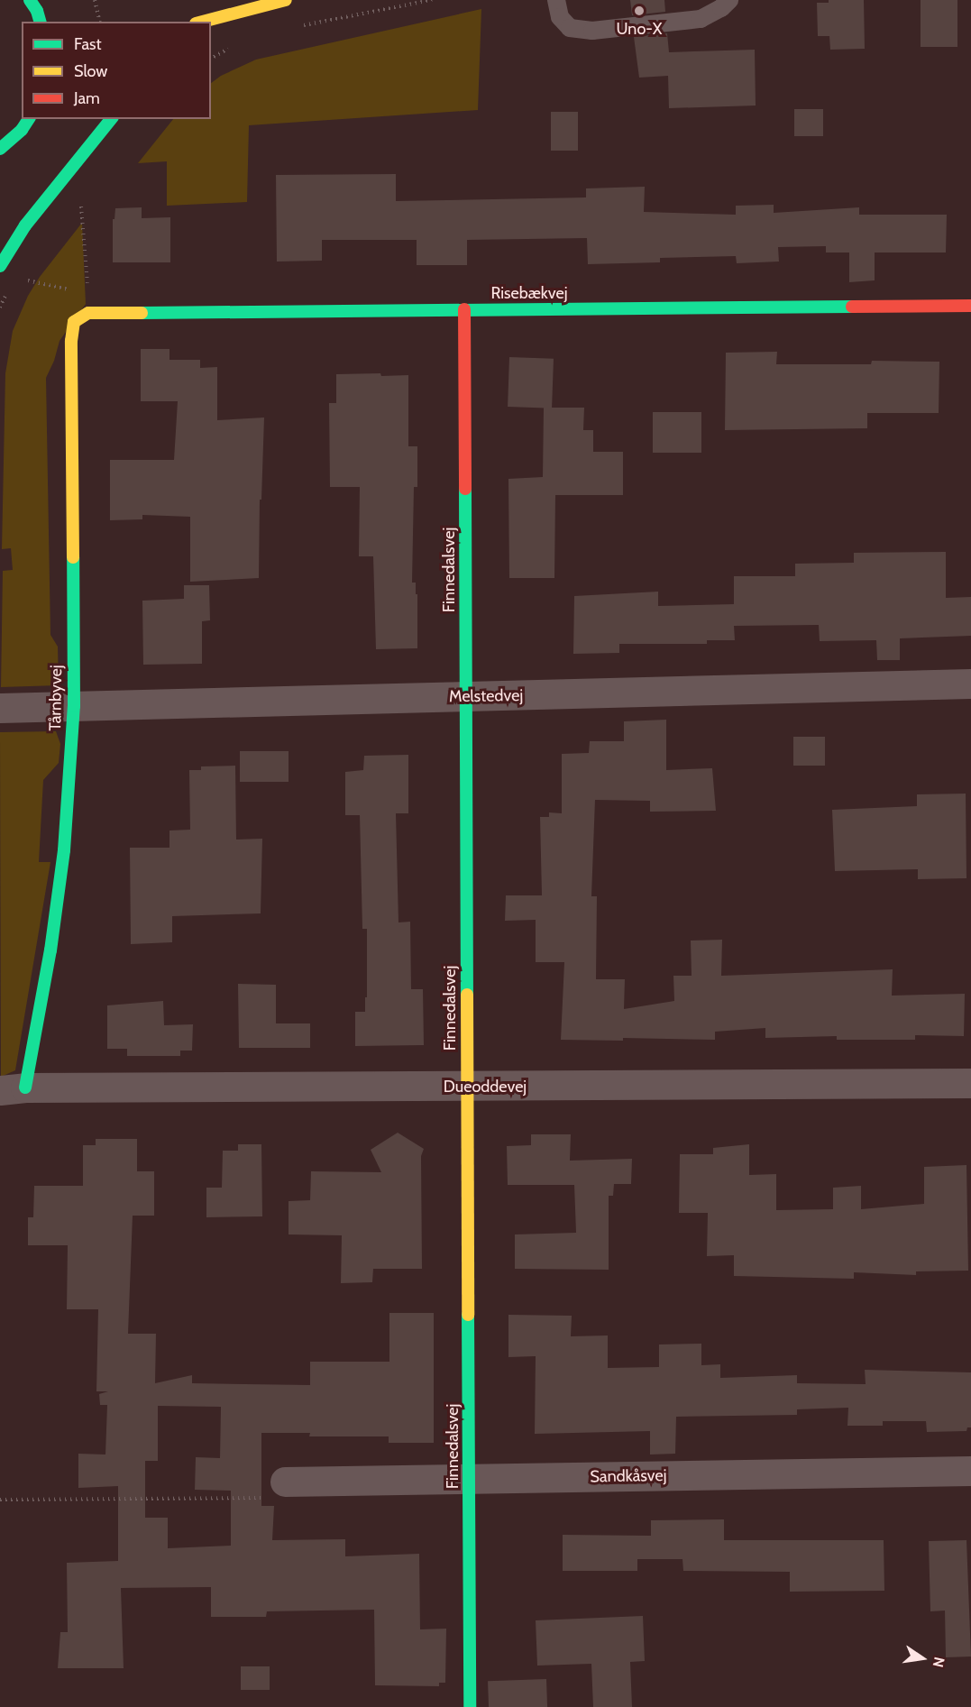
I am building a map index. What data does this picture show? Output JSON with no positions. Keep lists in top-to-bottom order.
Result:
{
  "streets": {
    "street": [
      "Risebækvej",
      "Finnedalsvej",
      "Melstedvej",
      "Tårnbyvej",
      "Dueoddevej",
      "Sandkåsvej"
    ]
  },
  "crossings": [
    ["Risebækvej", "Finnedalsvej"],
    ["Risebækvej", "Tårnbyvej"],
    ["Finnedalsvej", "Melstedvej"],
    ["Finnedalsvej", "Dueoddevej"],
    ["Finnedalsvej", "Sandkåsvej"],
    ["Melstedvej", "Tårnbyvej"],
    ["Tårnbyvej", "Dueoddevej"]
  ],
  "places": ["Uno-X"],
  "legend": ["Fast", "Slow", "Jam"],
  "north": "right"
}
